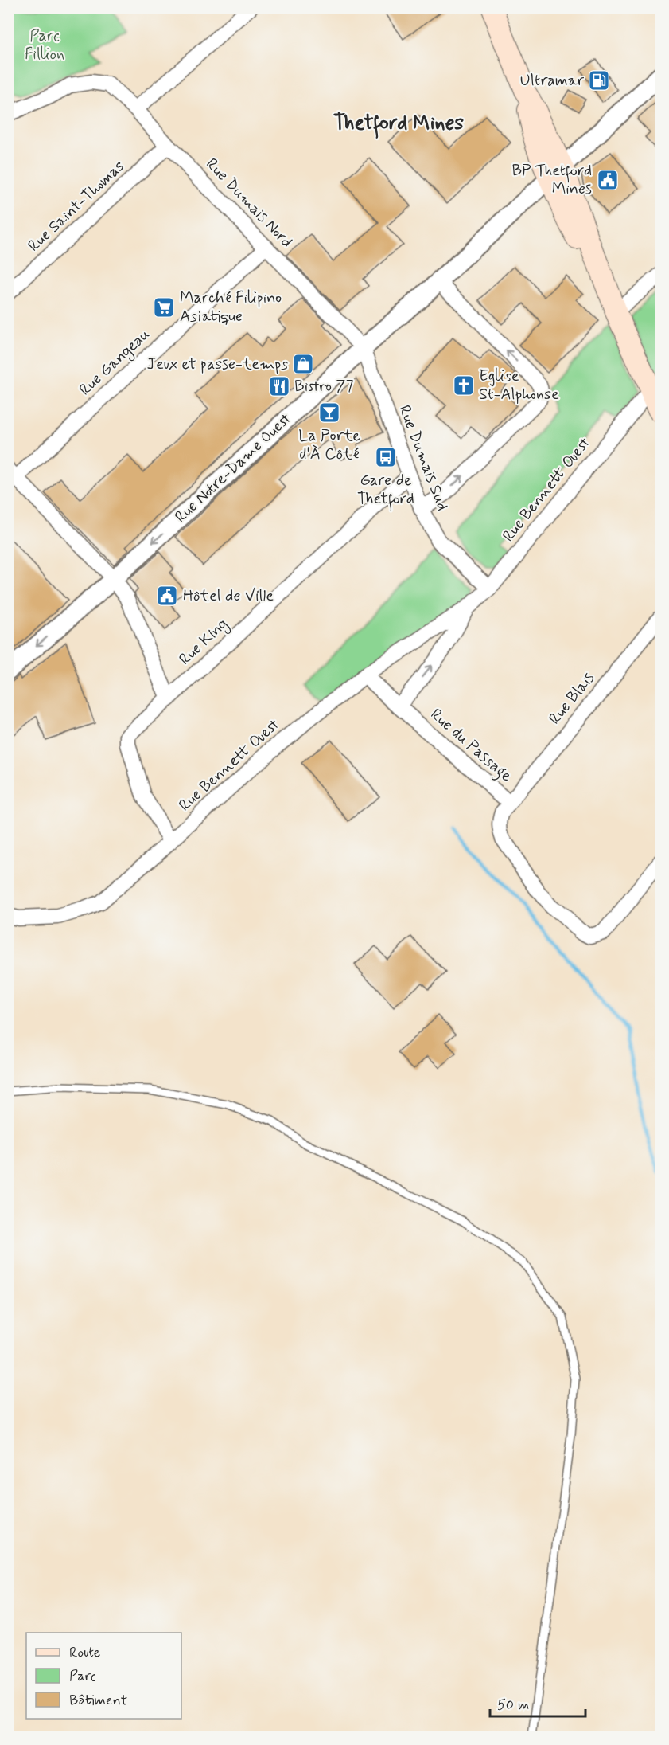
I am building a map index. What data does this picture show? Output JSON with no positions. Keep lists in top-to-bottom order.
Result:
{
  "streets": {
    "street": [
      "Rue Dumais Nord",
      "Rue Saint-Thomas",
      "Rue Gangeau",
      "Rue Dumais Sud",
      "Rue Notre-Dame Ouest",
      "Rue Bennett Ouest",
      "Rue King",
      "Rue Blais",
      "Rue du Passage"
    ]
  },
  "crossings": [
    ["Rue Dumais Nord", "Rue Saint-Thomas"],
    ["Rue Dumais Nord", "Rue Gangeau"],
    ["Rue Dumais Nord", "Rue Dumais Sud"],
    ["Rue Dumais Nord", "Rue Notre-Dame Ouest"],
    ["Rue Dumais Sud", "Rue Notre-Dame Ouest"],
    ["Rue Dumais Sud", "Rue Bennett Ouest"],
    ["Rue Dumais Sud", "Rue King"],
    ["Rue Bennett Ouest", "Rue King"],
    ["Rue Bennett Ouest", "Rue du Passage"],
    ["Rue Blais", "Rue du Passage"]
  ],
  "one_way": ["Rue Notre-Dame Ouest"],
  "districts": ["Thetford Mines"],
  "parks": ["Parc Fillion"],
  "places": {
    "fuel station": ["Ultramar"],
    "public building": ["BP Thetford Mines", "Hôtel de Ville"],
    "supermarket": ["Marché Filipino Asiatique"],
    "shop": ["Jeux et passe-temps"],
    "church": ["Eglise St-Alphonse"],
    "restaurant": ["Bistro 77"],
    "bar": ["La Porte d'À Côté"],
    "bus stop": ["Gare de Thetford"]
  },
  "legend": ["Route", "Parc", "Bâtiment"],
  "scale_bar": "50 m"
}
